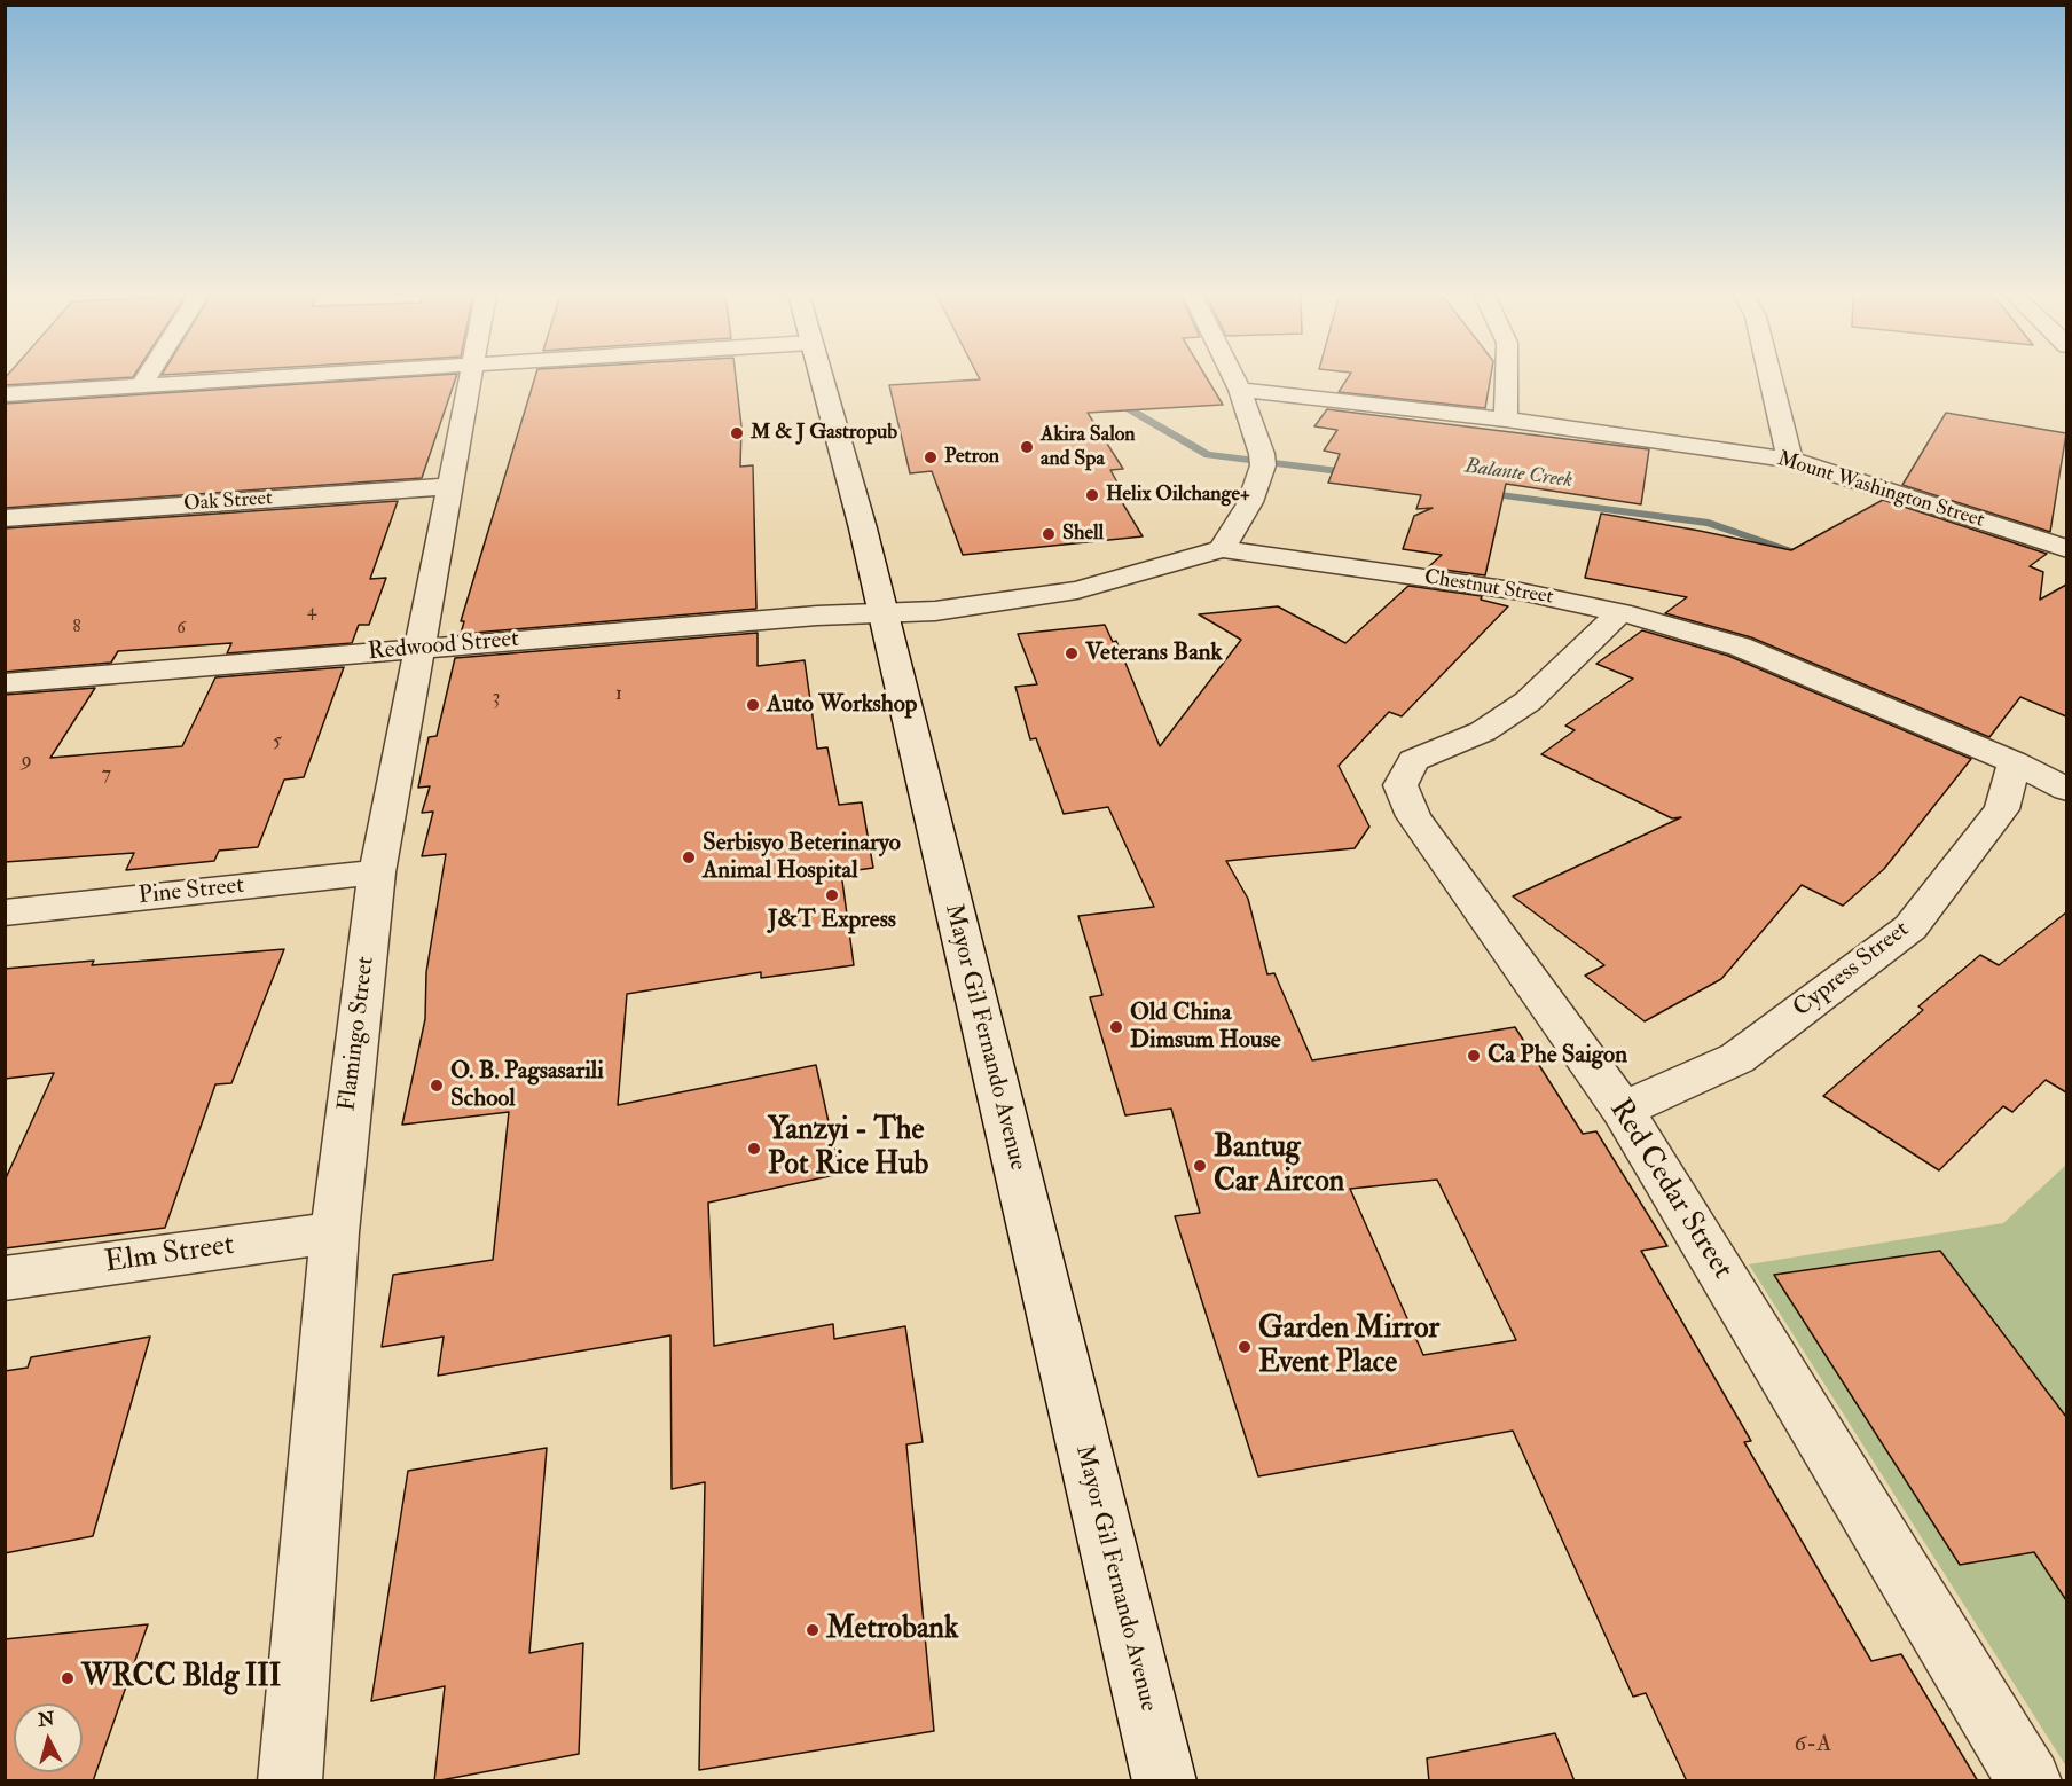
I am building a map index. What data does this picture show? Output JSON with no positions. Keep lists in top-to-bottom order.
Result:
{
  "streets": {
    "street": [
      "Mount Washington Street",
      "Oak Street",
      "Chestnut Street",
      "Redwood Street",
      "Pine Street",
      "Cypress Street",
      "Flamingo Street",
      "Mayor Gil Fernando Avenue",
      "Red Cedar Street",
      "Elm Street"
    ]
  },
  "crossings": [
    ["Oak Street", "Flamingo Street"],
    ["Chestnut Street", "Redwood Street"],
    ["Chestnut Street", "Cypress Street"],
    ["Chestnut Street", "Mayor Gil Fernando Avenue"],
    ["Chestnut Street", "Red Cedar Street"],
    ["Redwood Street", "Flamingo Street"],
    ["Redwood Street", "Mayor Gil Fernando Avenue"],
    ["Pine Street", "Flamingo Street"],
    ["Cypress Street", "Red Cedar Street"],
    ["Flamingo Street", "Elm Street"]
  ],
  "water": ["Balante Creek"],
  "places": [
    "M & J Gastropub",
    "Akira Salon and Spa",
    "Petron",
    "Helix Oilchange+",
    "Shell",
    "Veterans Bank",
    "Auto Workshop",
    "Serbisyo Beterinaryo Animal Hospital",
    "J&T Express",
    "Old China Dimsum House",
    "Ca Phe Saigon",
    "O. B. Pagsasarili School",
    "Yanzyi - The Pot Rice Hub",
    "Bantug Car Aircon",
    "Garden Mirror Event Place",
    "Metrobank",
    "WRCC Bldg III"
  ],
  "house_numbers": [
    "4",
    "8",
    "6",
    "1",
    "3",
    "5",
    "9",
    "7",
    "6-A"
  ],
  "north": "top"
}
